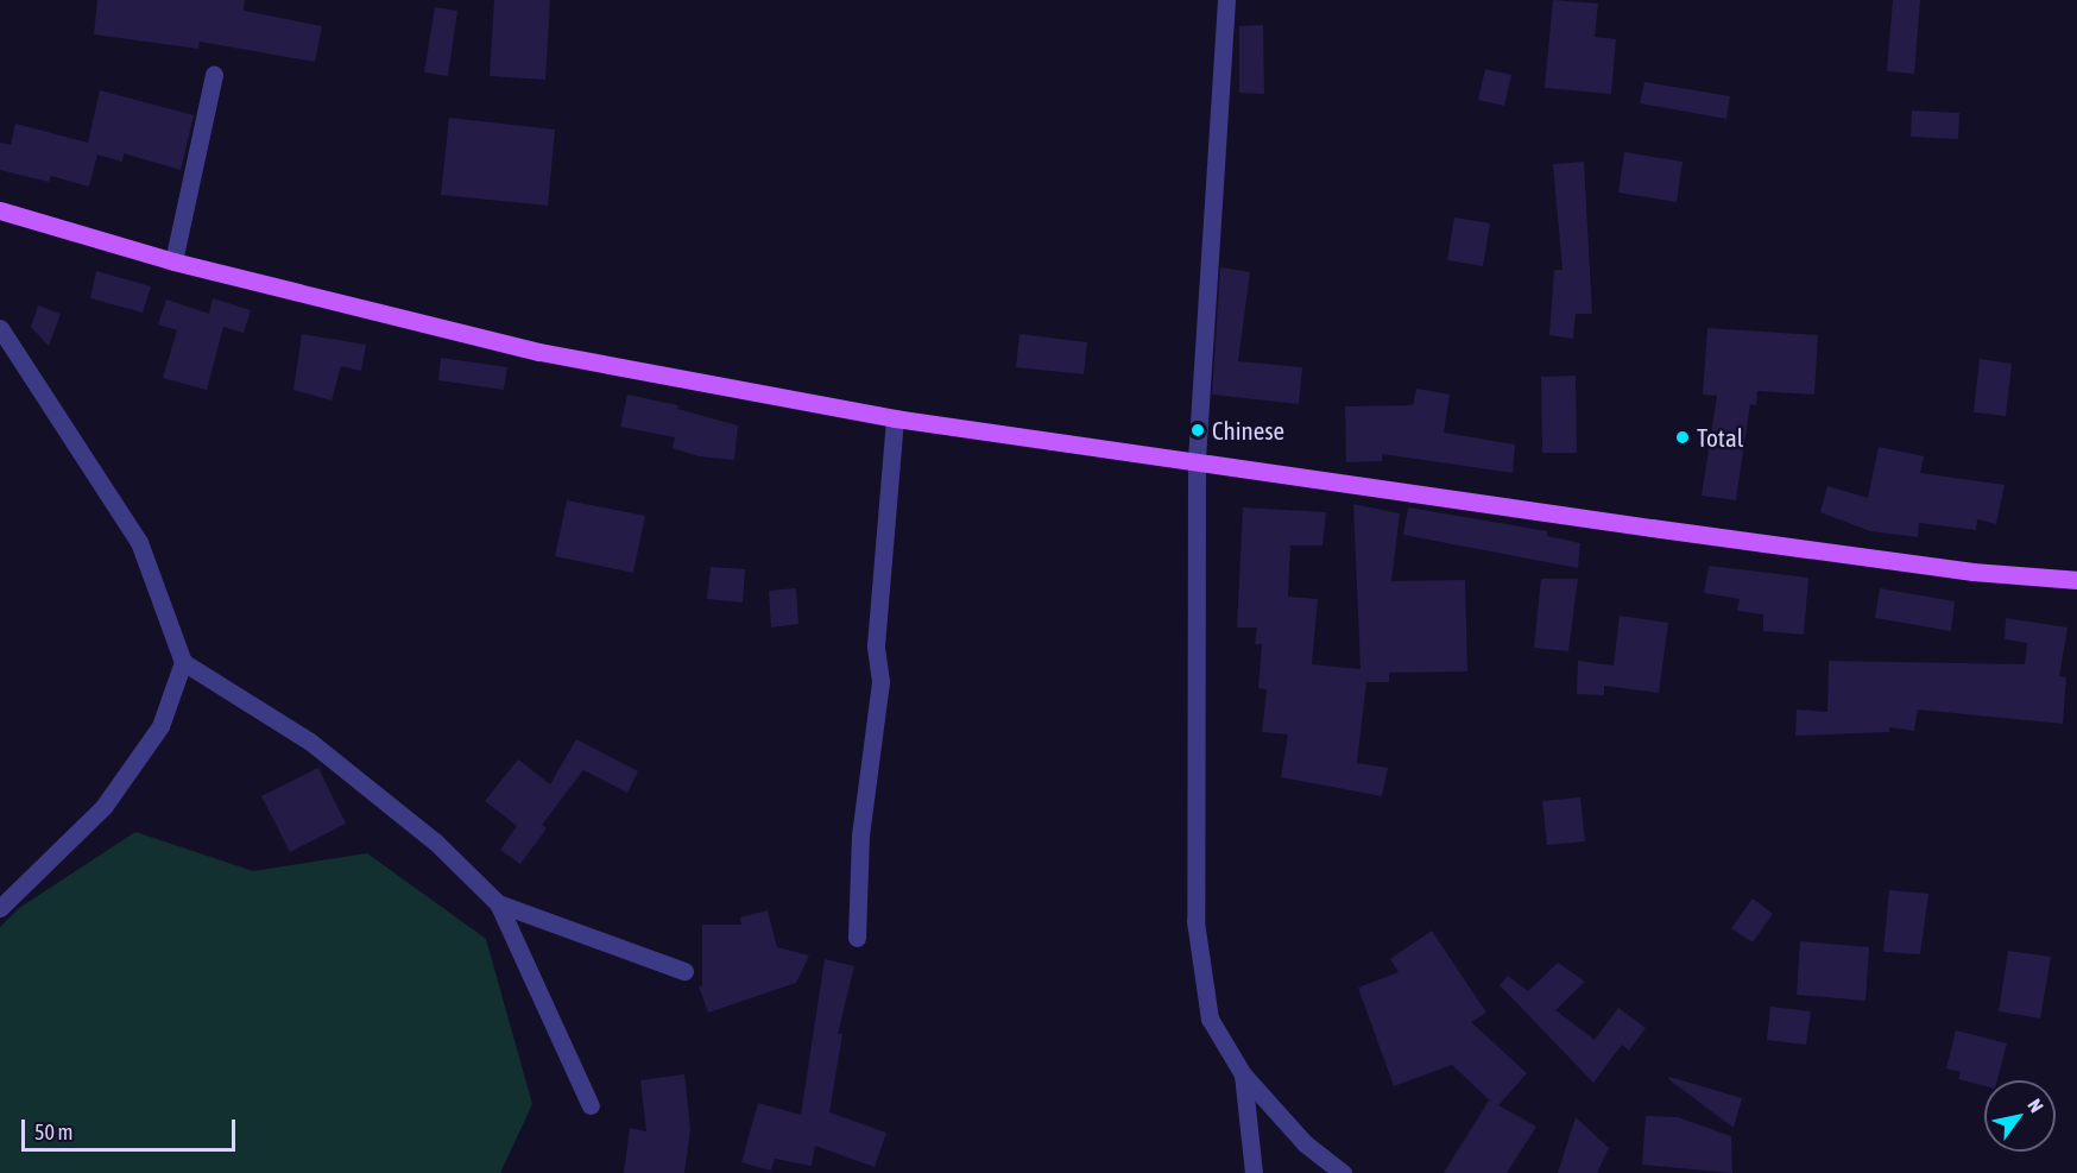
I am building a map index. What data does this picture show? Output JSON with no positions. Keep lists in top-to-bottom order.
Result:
{
  "places": ["Chinese", "Total"],
  "scale_bar": "50 m",
  "north": "top right"
}
